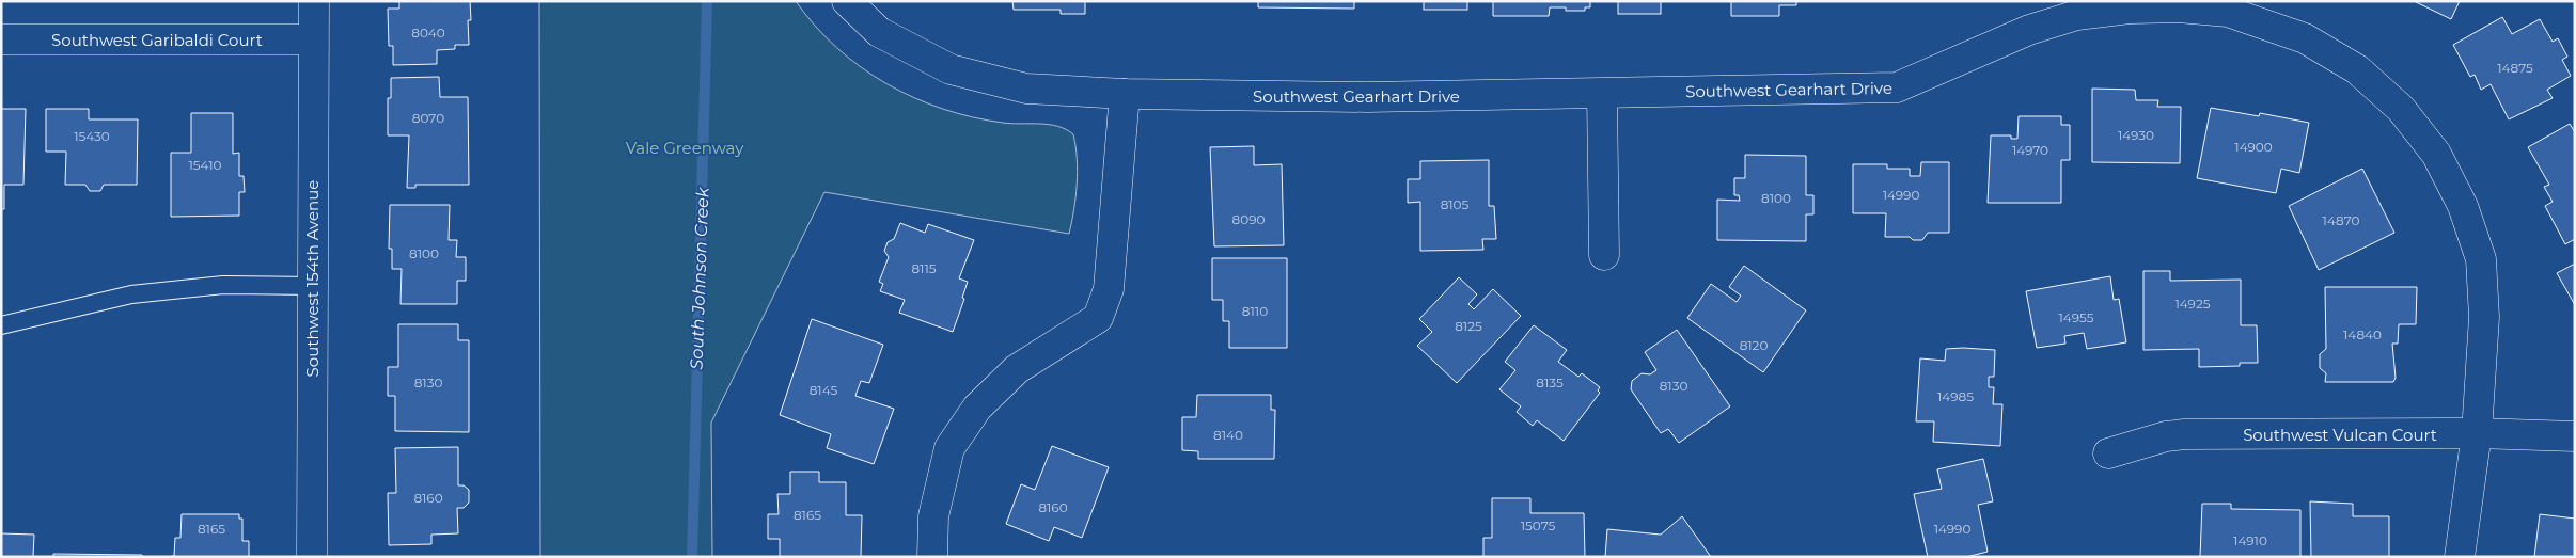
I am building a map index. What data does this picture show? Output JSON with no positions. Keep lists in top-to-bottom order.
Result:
{
  "streets": {
    "street": [
      "Southwest Garibaldi Court",
      "Southwest Gearhart Drive",
      "Southwest 154th Avenue",
      "Southwest Vulcan Court"
    ]
  },
  "crossings": [
    ["Southwest Garibaldi Court", "Southwest 154th Avenue"],
    ["Southwest Gearhart Drive", "Southwest Vulcan Court"]
  ],
  "water": ["South Johnson Creek"],
  "parks": ["Vale Greenway"],
  "house_numbers": [
    "8040",
    "14875",
    "8070",
    "14930",
    "15430",
    "14900",
    "14970",
    "15410",
    "14990",
    "8100",
    "8105",
    "8090",
    "14870",
    "8100",
    "8115",
    "14925",
    "8110",
    "14955",
    "8125",
    "14840",
    "8120",
    "8130",
    "8135",
    "8130",
    "8145",
    "14985",
    "8140",
    "8160",
    "8160",
    "8165",
    "15075",
    "8165",
    "14990",
    "14910"
  ]
}
